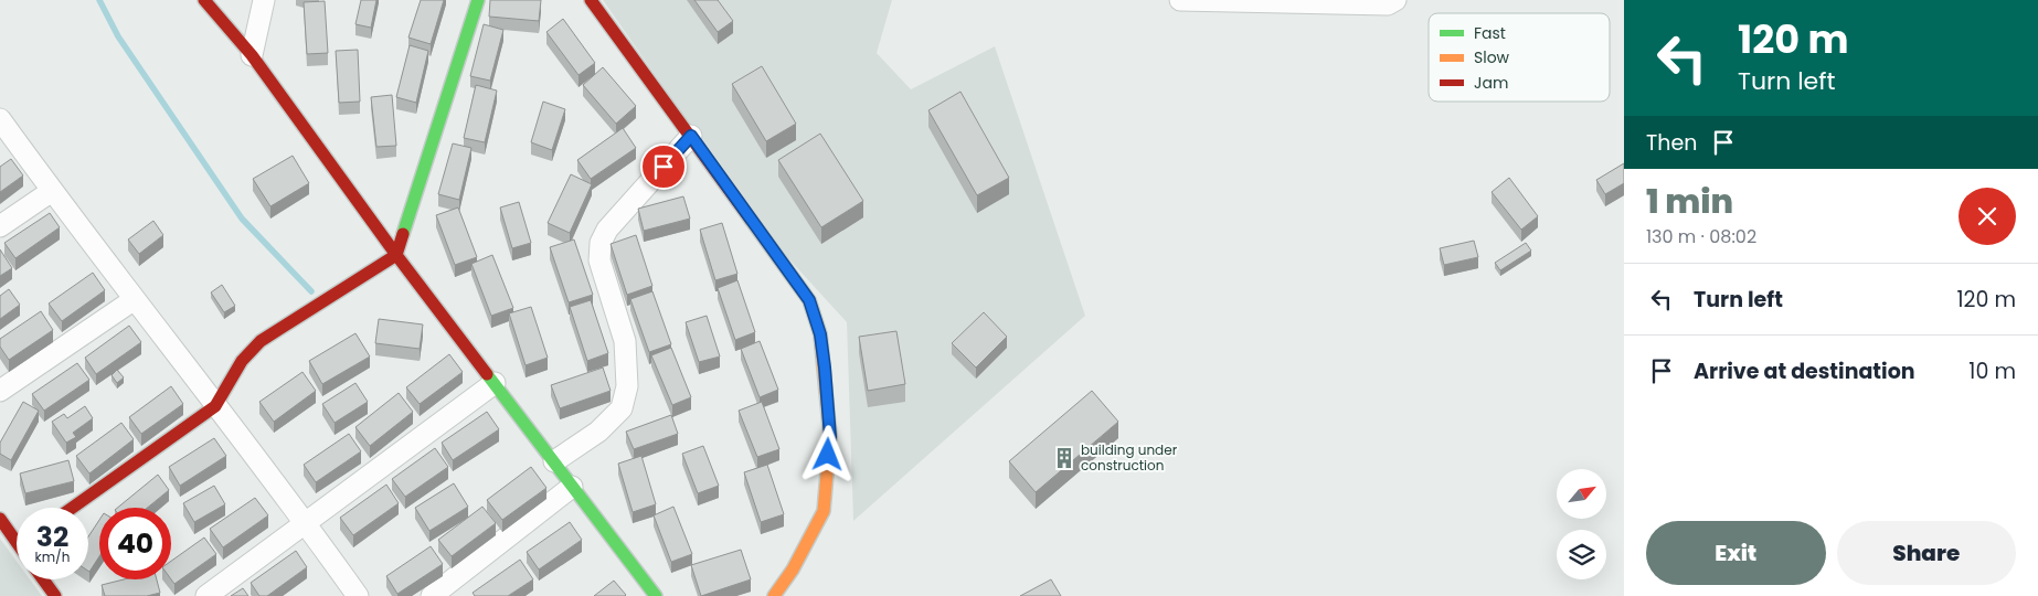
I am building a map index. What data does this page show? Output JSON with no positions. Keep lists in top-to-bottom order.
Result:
{
  "places": {
    "building": ["building under construction"]
  },
  "legend": ["Fast", "Slow", "Jam"],
  "north": "top right",
  "page": {
    "turn": ["120 m", "Turn left"],
    "then": "Then",
    "heading": ["1 min", "130 m · 08:02"],
    "list": [
      {
        "name": "Turn left",
        "value": "120 m"
      },
      {
        "name": "Arrive at destination",
        "value": "10 m"
      }
    ],
    "speed": "32 km/h",
    "limit": "40",
    "buttons": ["Exit", "Share"]
  }
}
